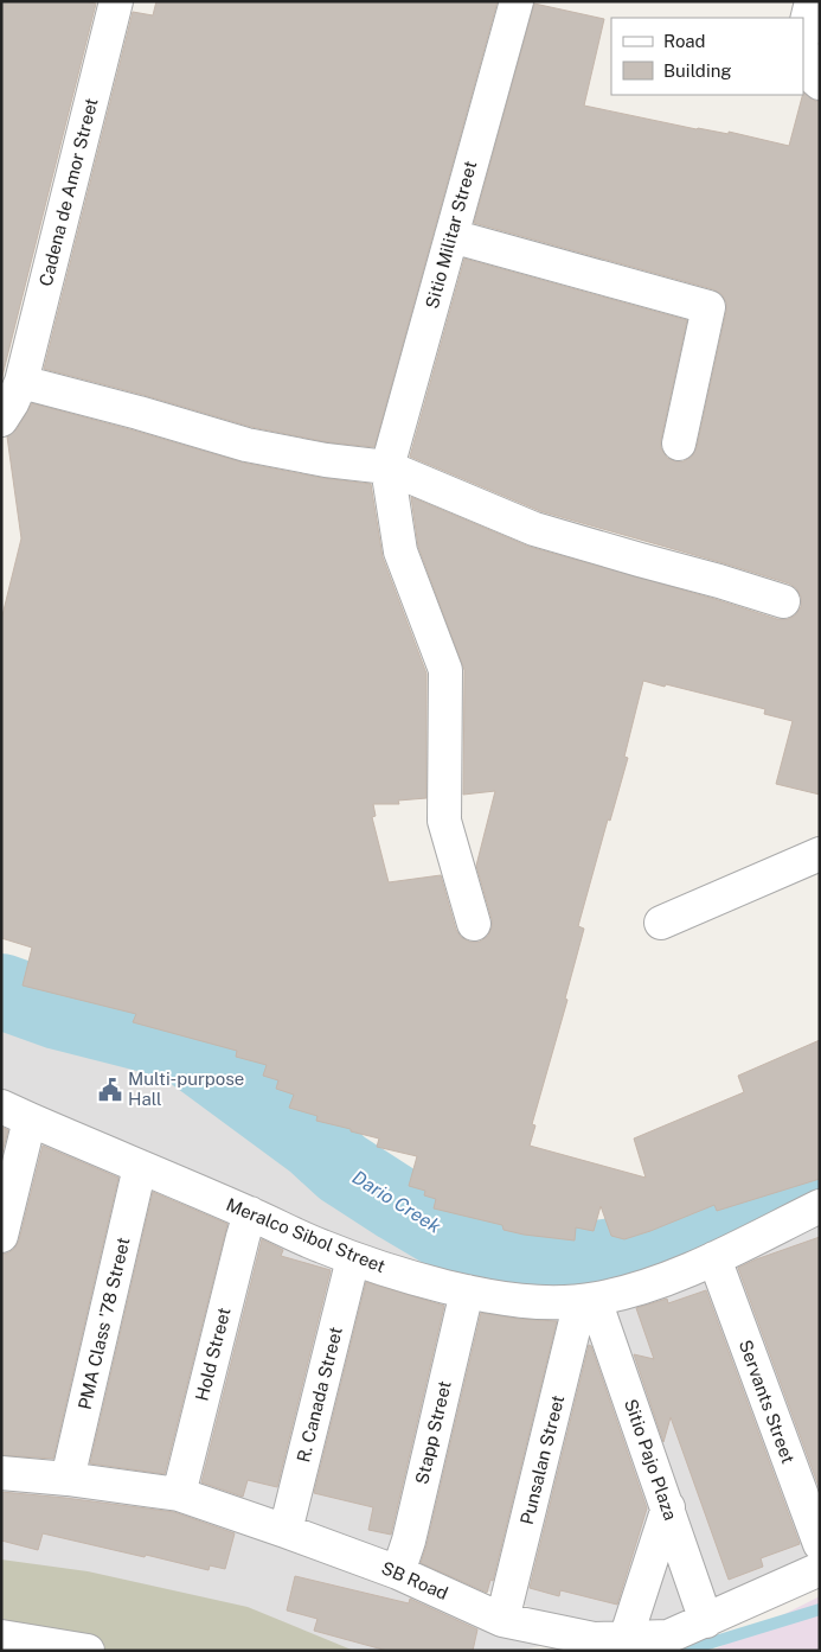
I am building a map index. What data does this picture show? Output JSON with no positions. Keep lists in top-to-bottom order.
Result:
{
  "streets": {
    "street": [
      "Cadena de Amor Street",
      "Sitio Militar Street",
      "Meralco Sibol Street",
      "PMA Class '78 Street",
      "Hold Street",
      "R. Canada Street",
      "Servants Street",
      "Stapp Street",
      "Punsalan Street",
      "Sitio Pajo Plaza",
      "SB Road"
    ]
  },
  "crossings": [
    ["Meralco Sibol Street", "PMA Class '78 Street"],
    ["Meralco Sibol Street", "Hold Street"],
    ["Meralco Sibol Street", "R. Canada Street"],
    ["Meralco Sibol Street", "Servants Street"],
    ["Meralco Sibol Street", "Stapp Street"],
    ["Meralco Sibol Street", "Punsalan Street"],
    ["Meralco Sibol Street", "Sitio Pajo Plaza"],
    ["PMA Class '78 Street", "SB Road"],
    ["Hold Street", "SB Road"],
    ["R. Canada Street", "SB Road"],
    ["Stapp Street", "SB Road"],
    ["Punsalan Street", "Sitio Pajo Plaza"],
    ["Punsalan Street", "SB Road"],
    ["Sitio Pajo Plaza", "SB Road"]
  ],
  "water": ["Dario Creek"],
  "places": {
    "public building": ["Multi-purpose Hall"]
  },
  "legend": ["Road", "Building"]
}
